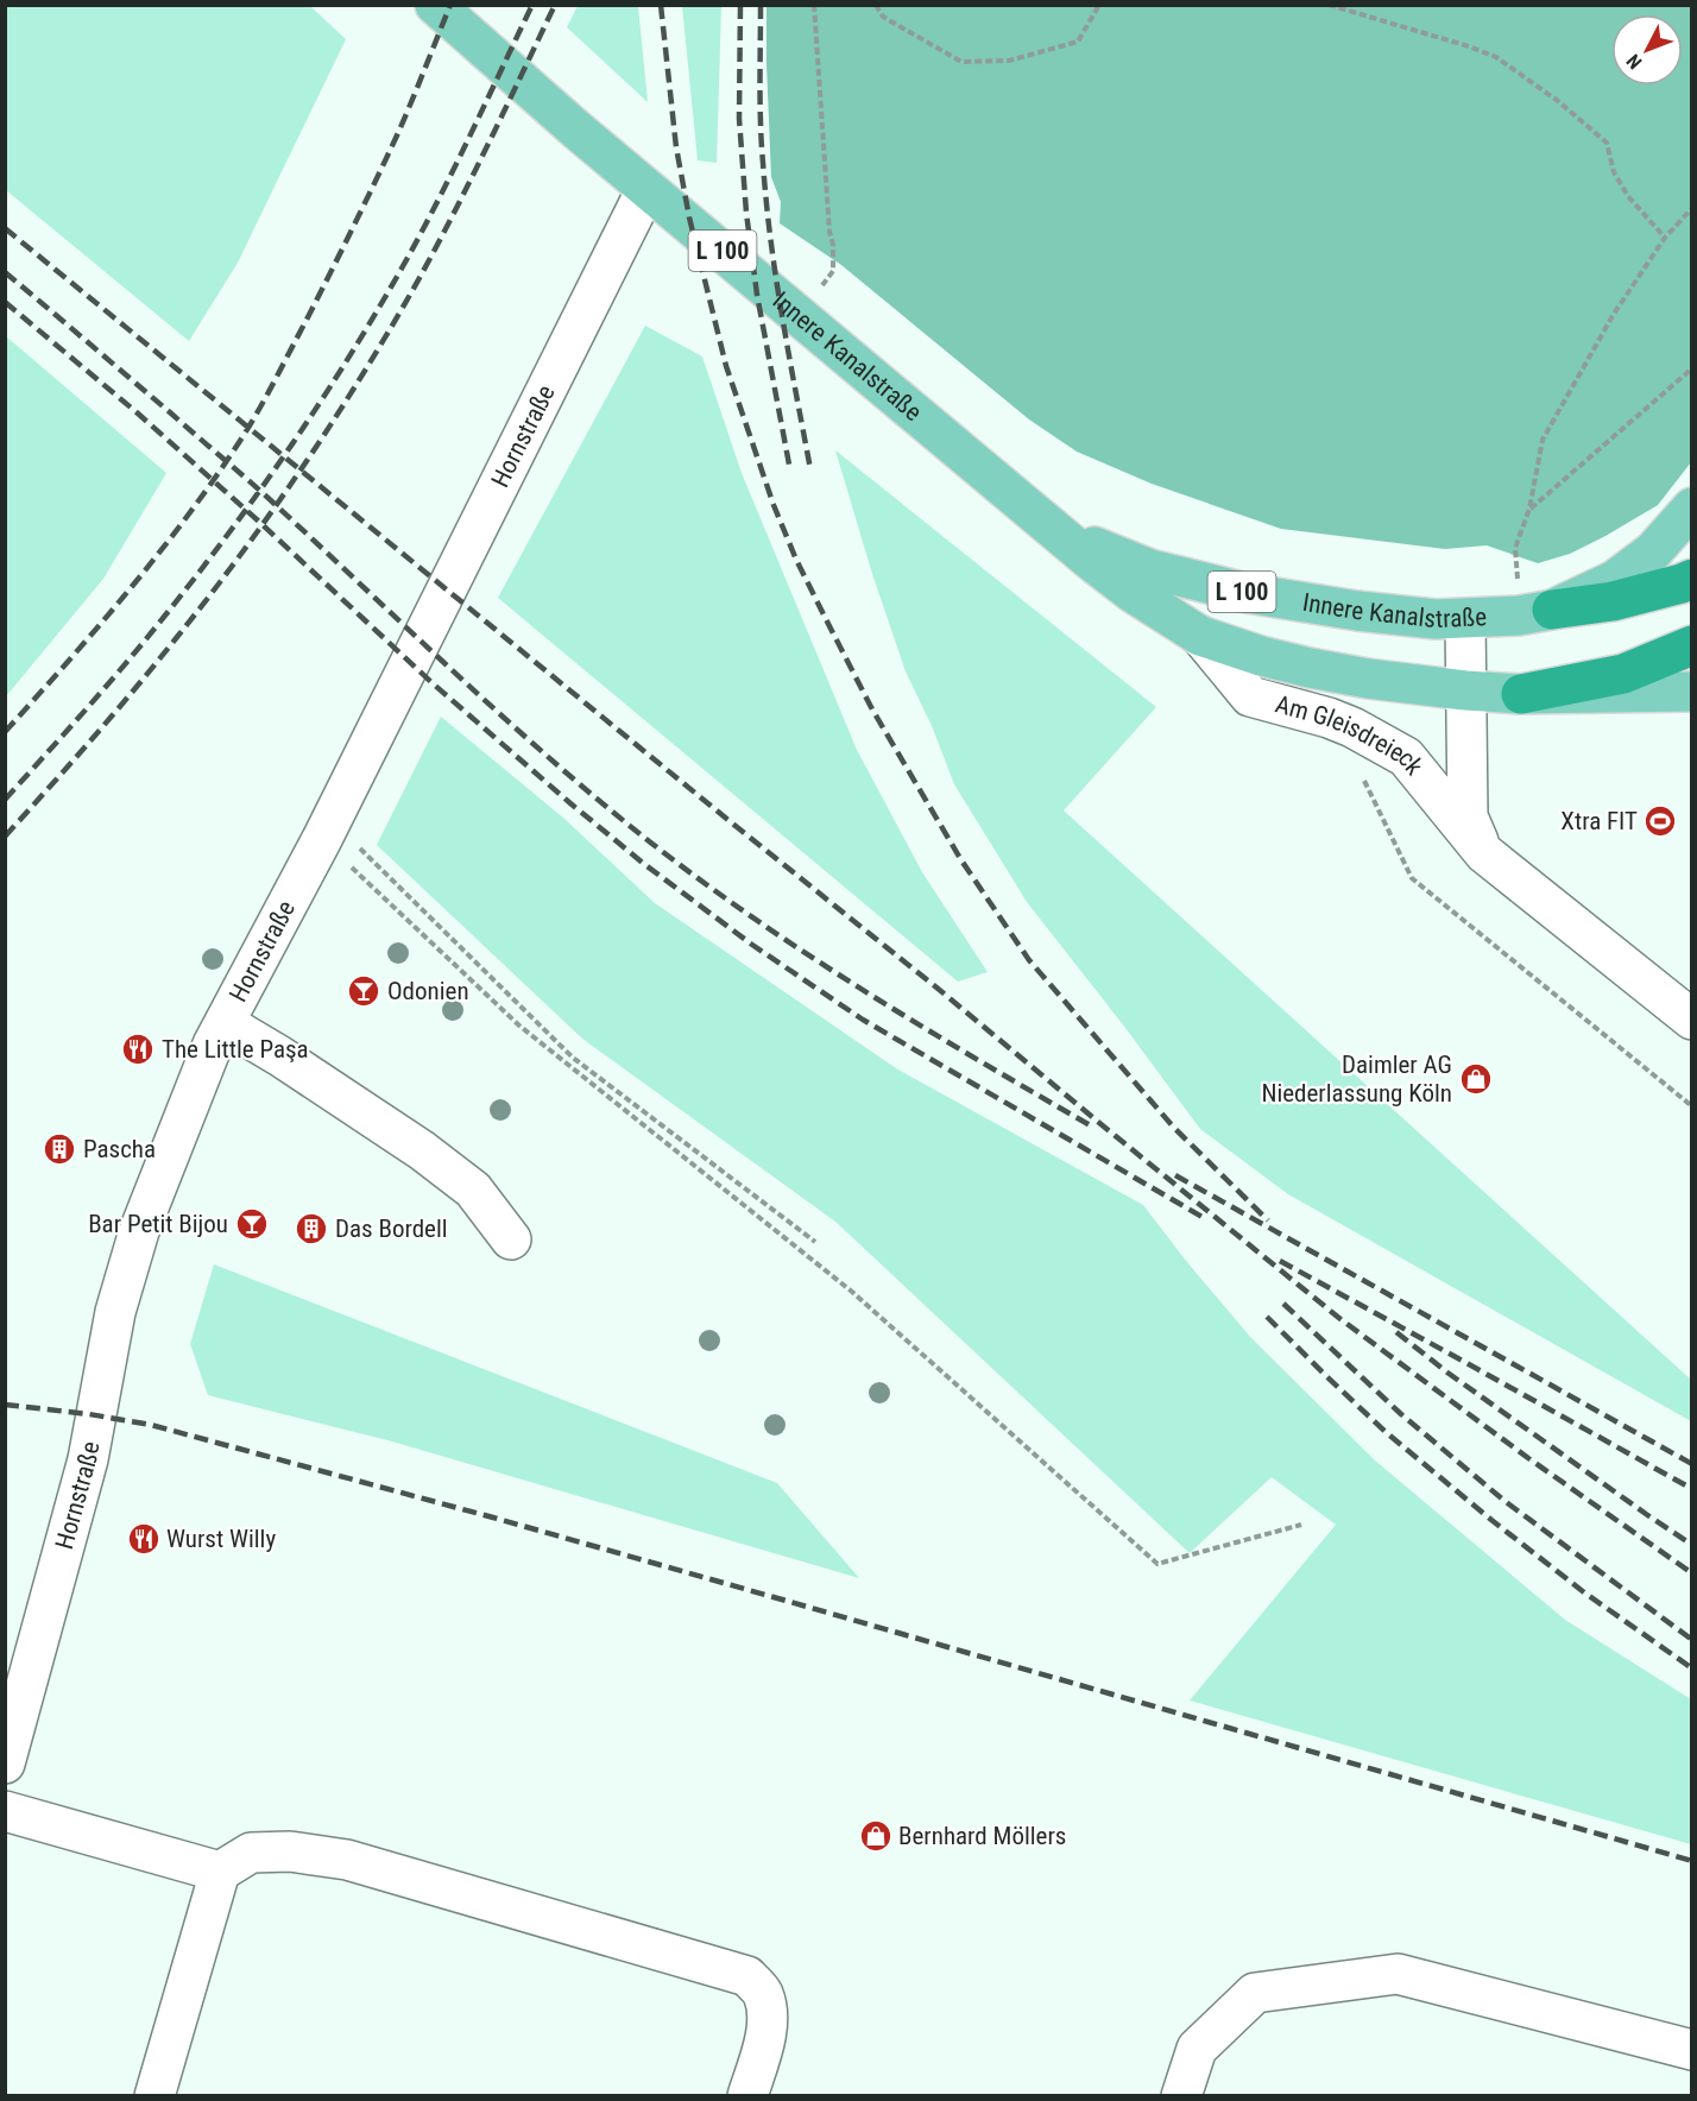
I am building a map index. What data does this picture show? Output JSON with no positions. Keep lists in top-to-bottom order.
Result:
{
  "streets": {
    "main road": ["L 100", "Innere Kanalstraße"],
    "street": ["Hornstraße", "Am Gleisdreieck"]
  },
  "crossings": [
    ["Innere Kanalstraße", "Hornstraße"],
    ["Innere Kanalstraße", "Am Gleisdreieck"]
  ],
  "places": {
    "sports": ["Xtra FIT"],
    "bar": ["Odonien", "Bar Petit Bijou"],
    "restaurant": ["The Little Paşa", "Wurst Willy"],
    "shop": ["Daimler AG Niederlassung Köln", "Bernhard Möllers"],
    "building": ["Pascha", "Das Bordell"]
  },
  "north": "bottom left"
}
